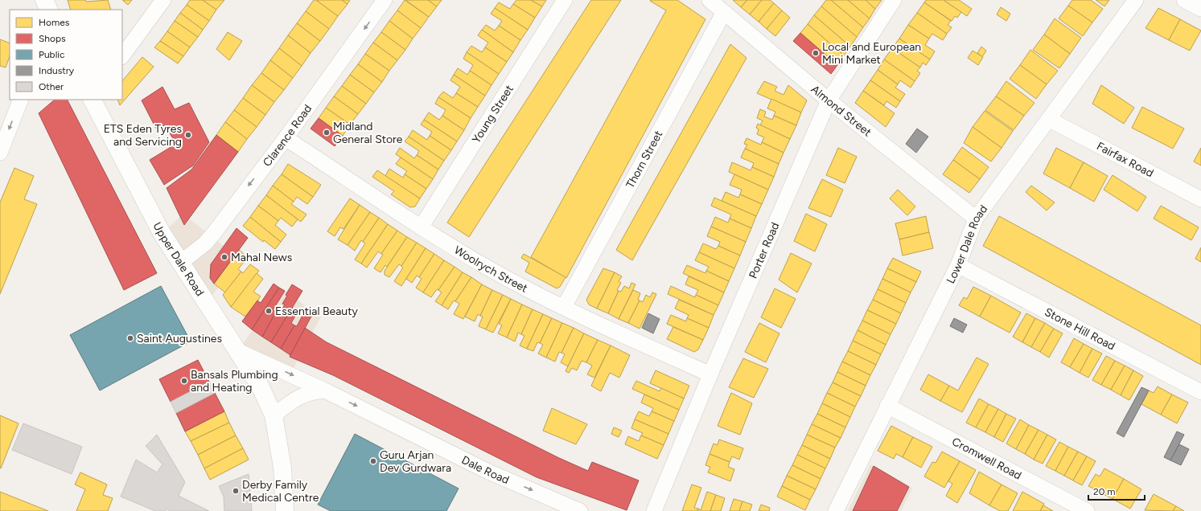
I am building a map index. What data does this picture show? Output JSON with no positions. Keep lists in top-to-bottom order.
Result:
{
  "streets": {
    "street": [
      "Almond Street",
      "Young Street",
      "Clarence Road",
      "Thorn Street",
      "Fairfax Road",
      "Lower Dale Road",
      "Porter Road",
      "Upper Dale Road",
      "Woolrych Street",
      "Stone Hill Road",
      "Cromwell Road",
      "Dale Road"
    ]
  },
  "crossings": [
    ["Almond Street", "Thorn Street"],
    ["Almond Street", "Lower Dale Road"],
    ["Almond Street", "Porter Road"],
    ["Young Street", "Woolrych Street"],
    ["Clarence Road", "Upper Dale Road"],
    ["Clarence Road", "Woolrych Street"],
    ["Thorn Street", "Woolrych Street"],
    ["Fairfax Road", "Lower Dale Road"],
    ["Lower Dale Road", "Stone Hill Road"],
    ["Lower Dale Road", "Cromwell Road"],
    ["Porter Road", "Woolrych Street"],
    ["Upper Dale Road", "Dale Road"]
  ],
  "one_way": ["Clarence Road", "Dale Road"],
  "places": [
    "Local and European Mini Market",
    "Midland General Store",
    "ETS Eden Tyres and Servicing",
    "Mahal News",
    "Essential Beauty",
    "Saint Augustines",
    "Bansals Plumbing and Heating",
    "Guru Arjan Dev Gurdwara",
    "Derby Family Medical Centre"
  ],
  "legend": [
    "Homes",
    "Shops",
    "Public",
    "Industry",
    "Other"
  ],
  "scale_bar": "20 m"
}
